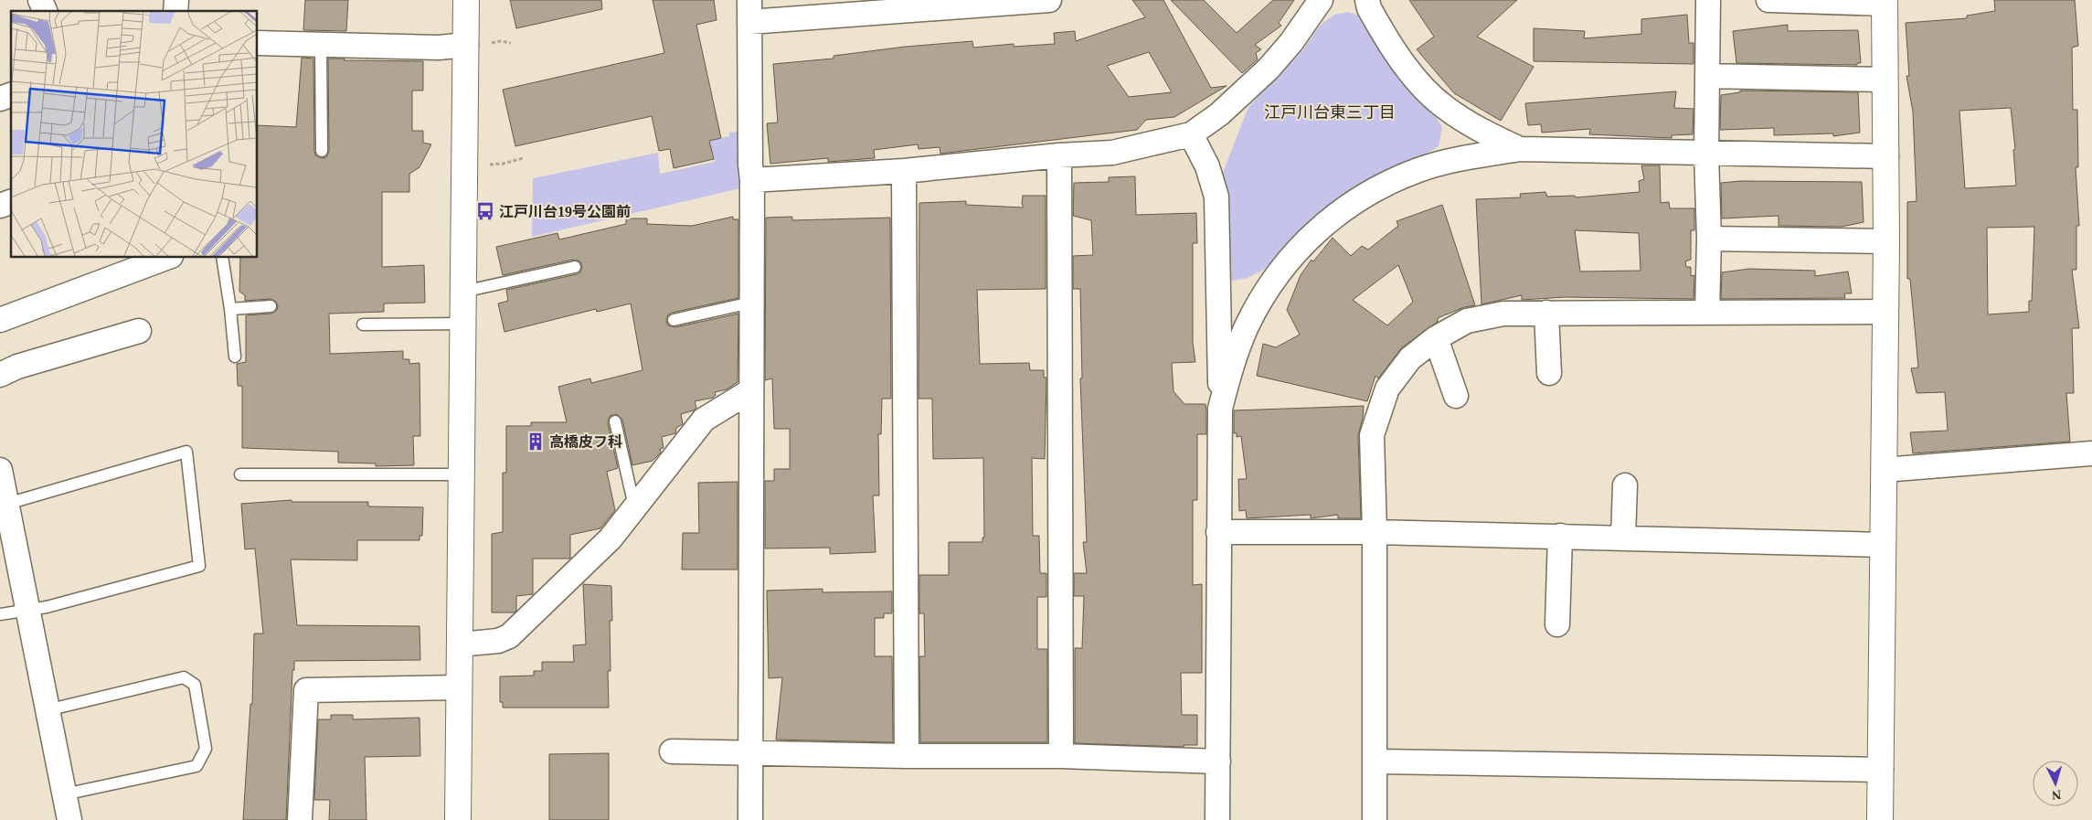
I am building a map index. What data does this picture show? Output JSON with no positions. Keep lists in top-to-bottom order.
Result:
{
  "districts": ["江戸川台東三丁目"],
  "places": {
    "bus stop": ["江戸川台19号公園前"],
    "building": ["高橋皮フ科"]
  },
  "north": "bottom"
}
